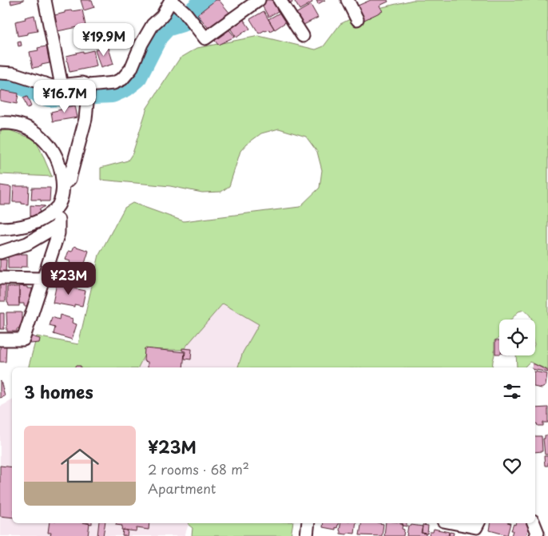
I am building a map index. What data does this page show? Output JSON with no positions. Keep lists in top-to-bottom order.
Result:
{
  "page": {
    "price": ["¥19.9M", "¥16.7M", "¥23M"],
    "heading": "3 homes",
    "list": [
      {
        "name": "¥23M",
        "note": "2 rooms · 68 m² · Apartment"
      }
    ]
  }
}
